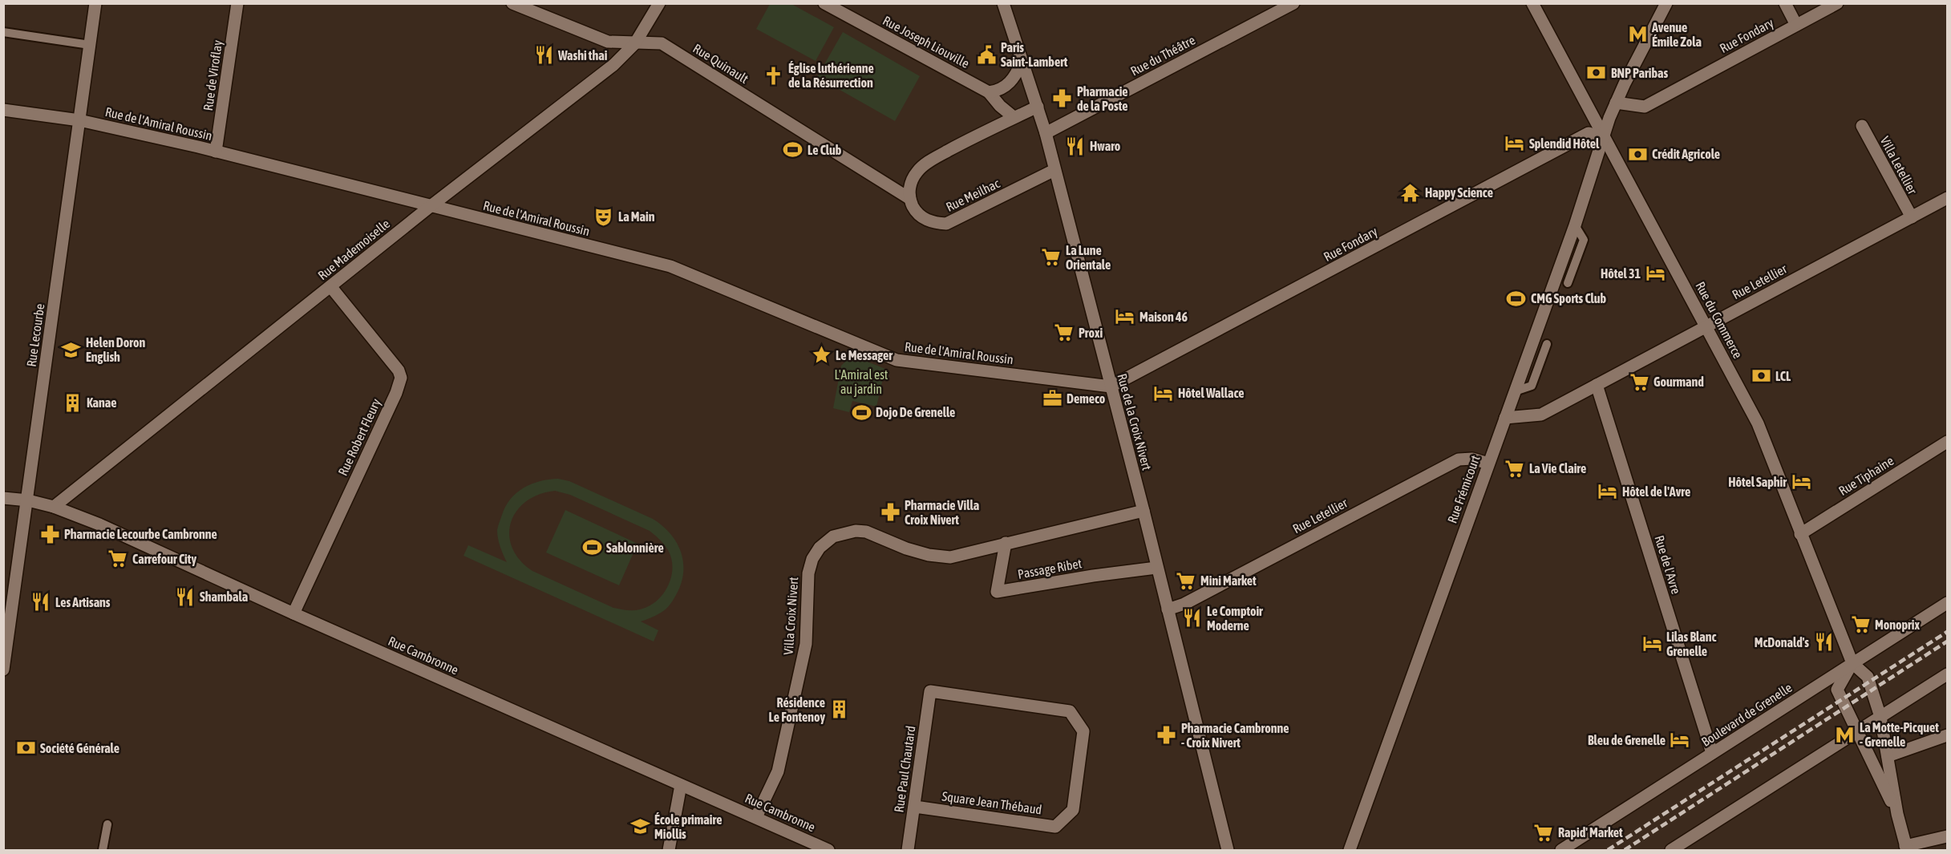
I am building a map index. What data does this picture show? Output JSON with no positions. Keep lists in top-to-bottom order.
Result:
{
  "streets": {
    "street": [
      "Rue Fondary",
      "Rue Joseph Liouville",
      "Rue du Théâtre",
      "Rue Quinault",
      "Rue de Viroflay",
      "Rue de l'Amiral Roussin",
      "Villa Letellier",
      "Rue Meilhac",
      "Rue Mademoiselle",
      "Rue Letellier",
      "Rue du Commerce",
      "Rue Lecourbe",
      "Rue de la Croix Nivert",
      "Rue Robert Fleury",
      "Rue Tiphaine",
      "Rue Frémicourt",
      "Rue de l'Avre",
      "Passage Ribet",
      "Villa Croix Nivert",
      "Rue Cambronne",
      "Boulevard de Grenelle",
      "Rue Paul Chautard",
      "Square Jean Thébaud"
    ]
  },
  "crossings": [
    ["Rue Fondary", "Rue de l'Amiral Roussin"],
    ["Rue Fondary", "Rue du Commerce"],
    ["Rue Fondary", "Rue de la Croix Nivert"],
    ["Rue Fondary", "Rue Frémicourt"],
    ["Rue du Théâtre", "Rue de la Croix Nivert"],
    ["Rue Quinault", "Rue Meilhac"],
    ["Rue Quinault", "Rue Mademoiselle"],
    ["Rue de Viroflay", "Rue de l'Amiral Roussin"],
    ["Rue de l'Amiral Roussin", "Rue Mademoiselle"],
    ["Rue de l'Amiral Roussin", "Rue Lecourbe"],
    ["Rue de l'Amiral Roussin", "Rue de la Croix Nivert"],
    ["Villa Letellier", "Rue Letellier"],
    ["Rue Meilhac", "Rue de la Croix Nivert"],
    ["Rue Mademoiselle", "Rue Robert Fleury"],
    ["Rue Mademoiselle", "Rue Cambronne"],
    ["Rue Letellier", "Rue du Commerce"],
    ["Rue Letellier", "Rue de la Croix Nivert"],
    ["Rue Letellier", "Rue Frémicourt"],
    ["Rue Letellier", "Rue de l'Avre"],
    ["Rue du Commerce", "Rue Tiphaine"],
    ["Rue du Commerce", "Rue Frémicourt"],
    ["Rue du Commerce", "Boulevard de Grenelle"],
    ["Rue Lecourbe", "Rue Cambronne"],
    ["Rue de la Croix Nivert", "Passage Ribet"],
    ["Rue de la Croix Nivert", "Villa Croix Nivert"],
    ["Rue Robert Fleury", "Rue Cambronne"],
    ["Rue de l'Avre", "Boulevard de Grenelle"],
    ["Passage Ribet", "Villa Croix Nivert"],
    ["Villa Croix Nivert", "Rue Cambronne"],
    ["Rue Paul Chautard", "Square Jean Thébaud"]
  ],
  "parks": ["L'Amiral est au jardin"],
  "places": {
    "metro station": ["Avenue Émile Zola", "La Motte-Picquet - Grenelle"],
    "public building": ["Paris Saint-Lambert"],
    "restaurant": [
      "Washi thai",
      "Hwaro",
      "Shambala",
      "Les Artisans",
      "Le Comptoir Moderne",
      "McDonald's"
    ],
    "bank": [
      "BNP Paribas",
      "Crédit Agricole",
      "LCL",
      "Société Générale"
    ],
    "church": ["Église luthérienne de la Résurrection"],
    "pharmacy": [
      "Pharmacie de la Poste",
      "Pharmacie Villa Croix Nivert",
      "Pharmacie Lecourbe Cambronne",
      "Pharmacie Cambronne - Croix Nivert"
    ],
    "hotel": [
      "Splendid Hôtel",
      "Hôtel 31",
      "Maison 46",
      "Hôtel Wallace",
      "Hôtel Saphir",
      "Hôtel de l'Avre",
      "Lilas Blanc Grenelle",
      "Bleu de Grenelle"
    ],
    "sports": [
      "Le Club",
      "CMG Sports Club",
      "Dojo De Grenelle",
      "Sablonnière"
    ],
    "temple": ["Happy Science"],
    "theatre": ["La Main"],
    "supermarket": [
      "La Lune Orientale",
      "Proxi",
      "Gourmand",
      "La Vie Claire",
      "Carrefour City",
      "Mini Market",
      "Monoprix",
      "Rapid' Market"
    ],
    "school or university": ["Helen Doron English", "École primaire Miollis"],
    "place": ["Le Messager"],
    "office": ["Demeco"],
    "building": ["Kanae", "Résidence Le Fontenoy"]
  }
}
